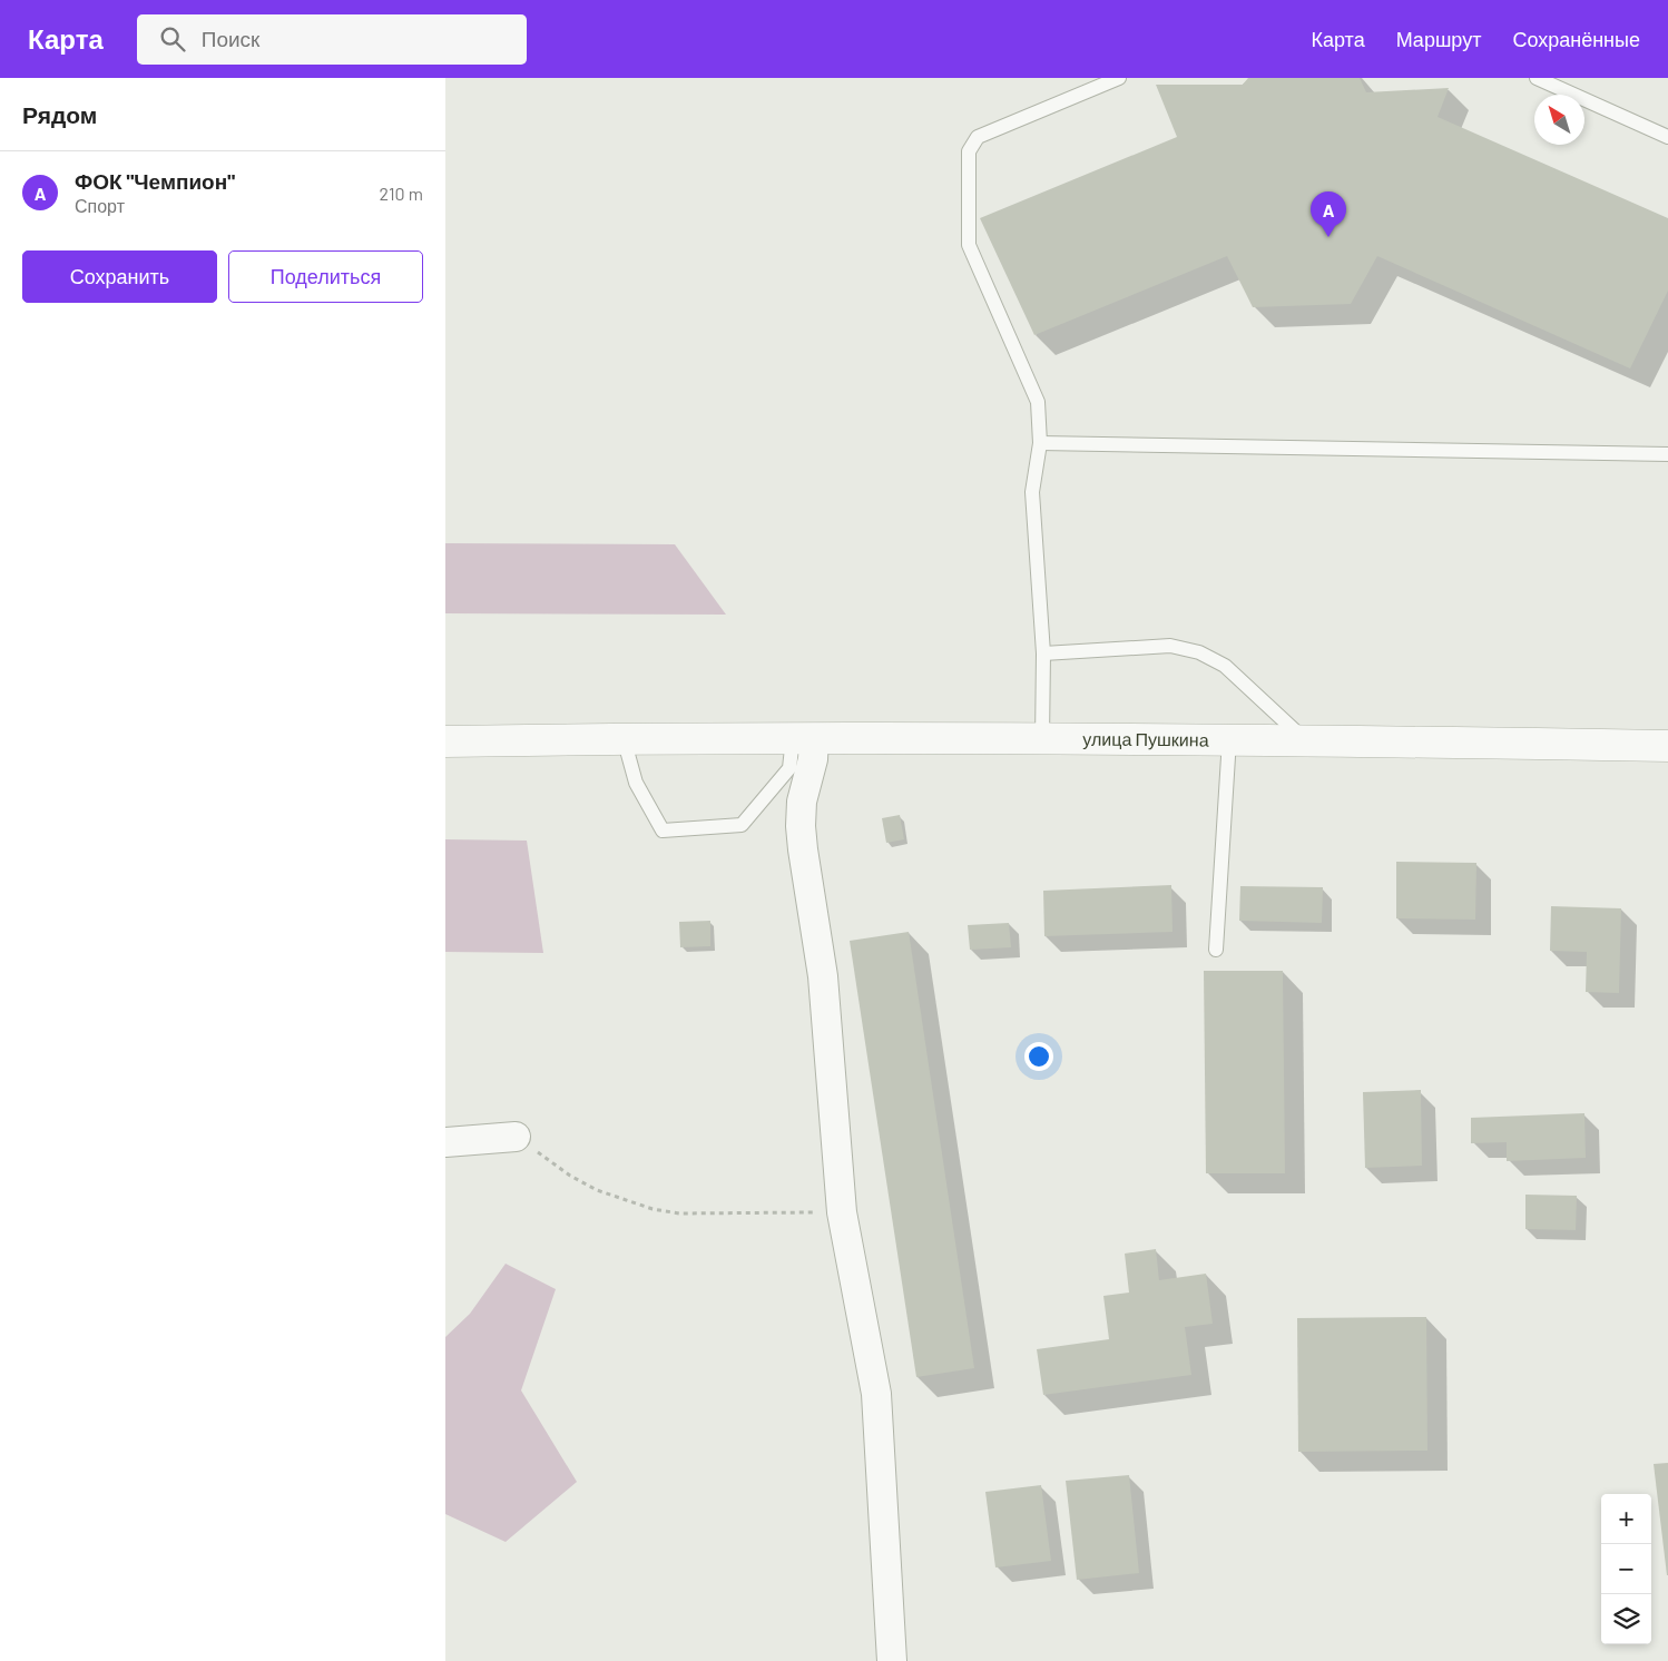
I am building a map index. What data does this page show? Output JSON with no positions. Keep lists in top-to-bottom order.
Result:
{
  "streets": {
    "street": ["улица Пушкина"]
  },
  "north": "top left",
  "page": {
    "header": "Карта",
    "search": "Поиск",
    "nav": ["Карта", "Маршрут", "Сохранённые"],
    "heading": "Рядом",
    "list": [
      {
        "mark": "A",
        "name": "ФОК \"Чемпион\"",
        "note": "Спорт",
        "value": "210 m"
      }
    ],
    "pins": "A",
    "buttons": ["Сохранить", "Поделиться"],
    "map_buttons": ["+", "−"]
  }
}
